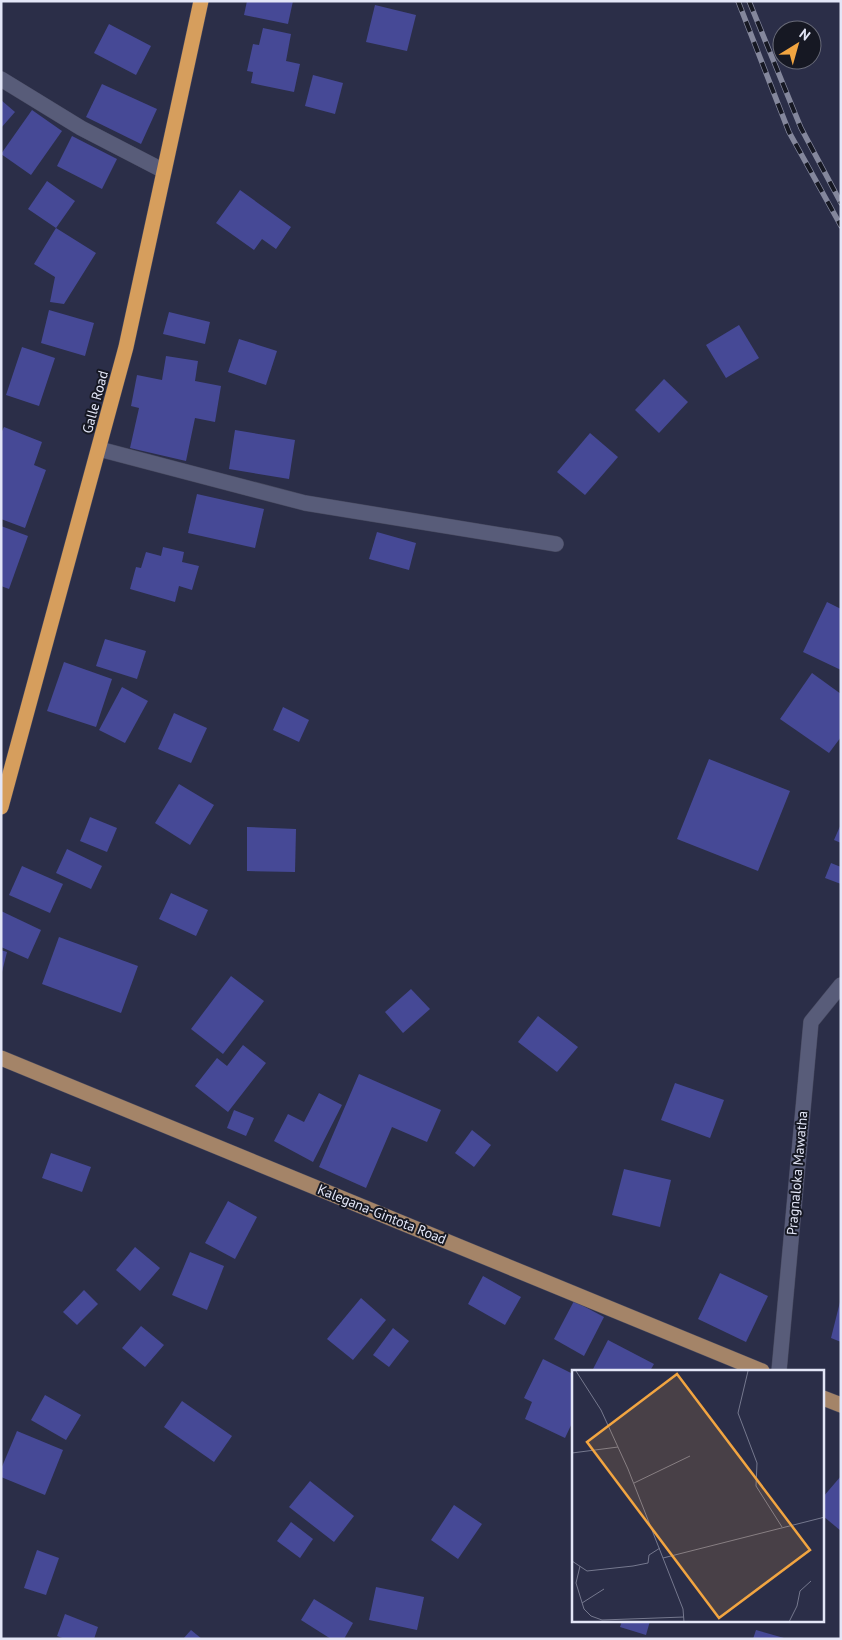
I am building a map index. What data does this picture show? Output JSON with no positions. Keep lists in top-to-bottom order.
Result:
{
  "streets": {
    "highway": ["Galle Road"],
    "main road": ["Kalegana-Gintota Road"],
    "street": ["Pragnaloka Mawatha"]
  },
  "north": "top right"
}
